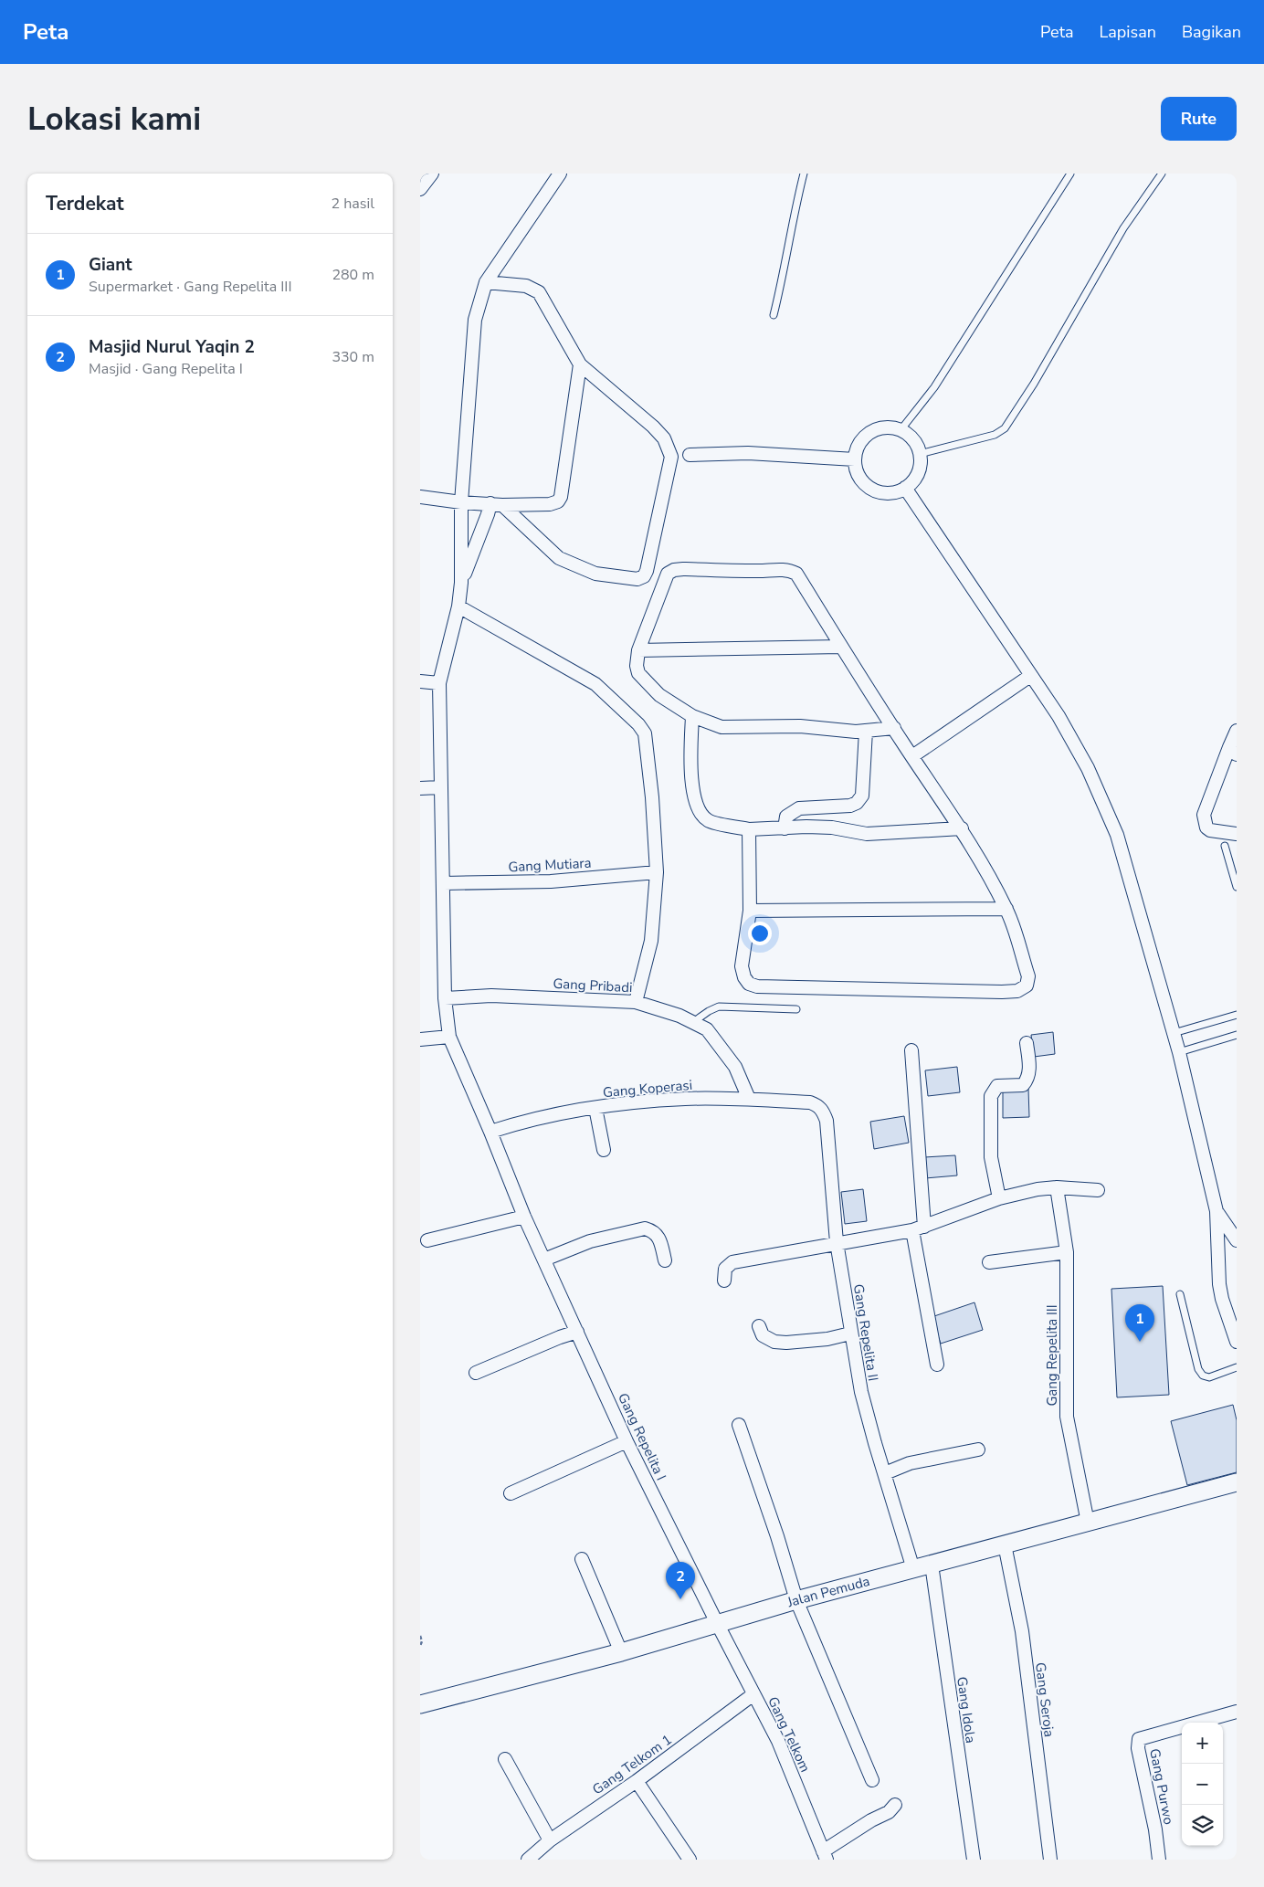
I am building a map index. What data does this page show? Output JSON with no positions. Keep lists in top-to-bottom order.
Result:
{
  "streets": {
    "main road": ["Jalan Pemuda"],
    "street": [
      "Gang Mutiara",
      "Gang Pribadi",
      "Gang Koperasi",
      "Gang Repelita II",
      "Gang Repelita III",
      "Gang Repelita I",
      "Gang Seroja",
      "Gang Idola",
      "Gang Telkom",
      "Gang Telkom 1",
      "Gang Purwo"
    ]
  },
  "crossings": [
    ["Gang Mutiara", "Gang Repelita I"],
    ["Gang Pribadi", "Gang Koperasi"],
    ["Gang Pribadi", "Gang Repelita I"],
    ["Gang Koperasi", "Gang Repelita II"],
    ["Gang Koperasi", "Gang Repelita I"],
    ["Gang Repelita II", "Jalan Pemuda"],
    ["Gang Repelita III", "Jalan Pemuda"],
    ["Gang Repelita I", "Jalan Pemuda"],
    ["Gang Repelita I", "Gang Telkom"],
    ["Jalan Pemuda", "Gang Seroja"],
    ["Jalan Pemuda", "Gang Idola"],
    ["Jalan Pemuda", "Gang Telkom"],
    ["Gang Telkom", "Gang Telkom 1"]
  ],
  "page": {
    "header": "Peta",
    "nav": ["Peta", "Lapisan", "Bagikan"],
    "buttons": "Rute",
    "title": "Lokasi kami",
    "heading": ["Terdekat", "2 hasil"],
    "list": [
      {
        "mark": "1",
        "name": "Giant",
        "note": "Supermarket · Gang Repelita III",
        "value": "280 m"
      },
      {
        "mark": "2",
        "name": "Masjid Nurul Yaqin 2",
        "note": "Masjid · Gang Repelita I",
        "value": "330 m"
      }
    ],
    "pins": ["1", "2"],
    "map_buttons": ["+", "−"]
  }
}
